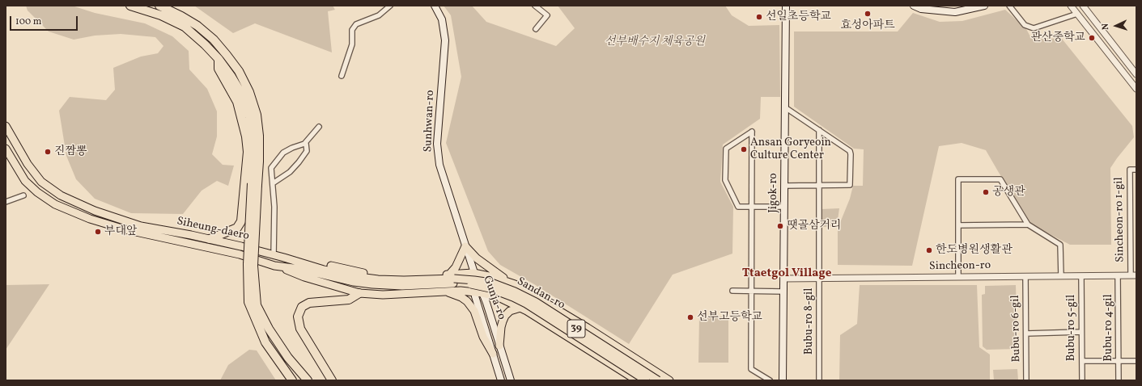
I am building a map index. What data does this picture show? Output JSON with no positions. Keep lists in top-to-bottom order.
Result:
{
  "streets": {
    "main road": [
      "Sunhwan-ro",
      "Jigok-ro",
      "Siheung-daero",
      "Sandan-ro",
      "Gunja-ro",
      "39"
    ],
    "street": [
      "Sincheon-ro 1-gil",
      "Sincheon-ro",
      "Bubu-ro 8-gil",
      "Bubu-ro 5-gil",
      "Bubu-ro 4-gil",
      "Bubu-ro 6-gil"
    ]
  },
  "crossings": [
    ["Sunhwan-ro", "Gunja-ro"],
    ["Jigok-ro", "Sincheon-ro"],
    ["Sincheon-ro 1-gil", "Sincheon-ro"],
    ["Siheung-daero", "Sandan-ro"],
    ["Sincheon-ro", "Bubu-ro 8-gil"],
    ["Sincheon-ro", "Bubu-ro 5-gil"],
    ["Sincheon-ro", "Bubu-ro 4-gil"],
    ["Sincheon-ro", "Bubu-ro 6-gil"]
  ],
  "districts": ["Ttaetgol Village"],
  "parks": ["선부배수지 체육공원"],
  "places": [
    "효성아파트",
    "선일초등학교",
    "관산중학교",
    "Ansan Goryeoin Culture Center",
    "진짬뽕",
    "공생관",
    "땟골삼거리",
    "부대앞",
    "한도병원생활관",
    "선부고등학교"
  ],
  "scale_bar": "100 m",
  "north": "left"
}
